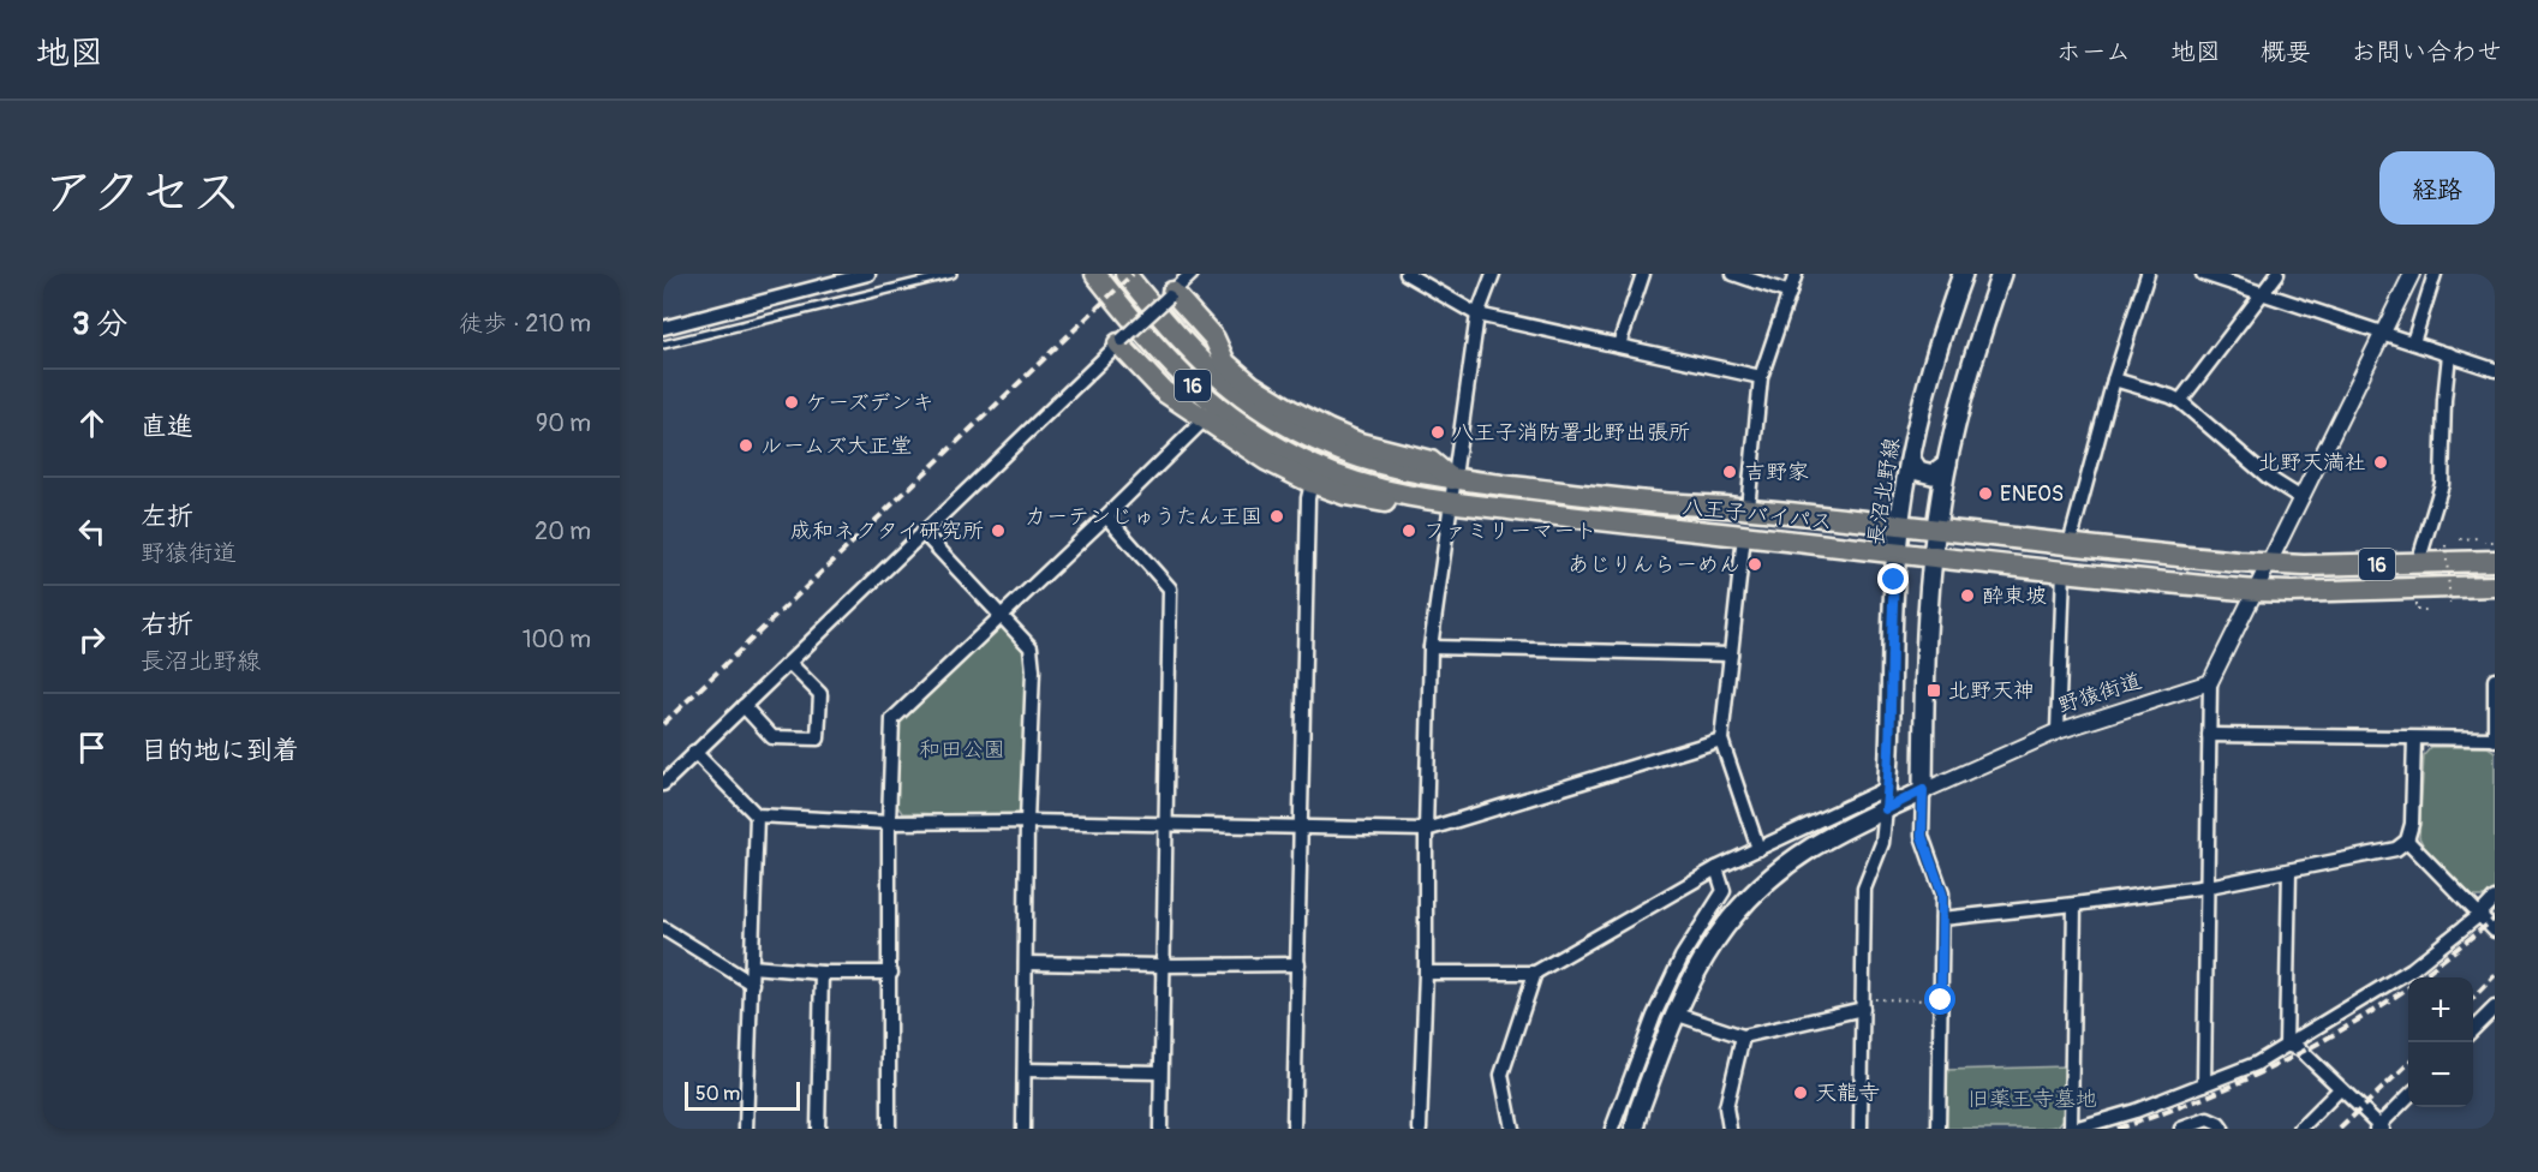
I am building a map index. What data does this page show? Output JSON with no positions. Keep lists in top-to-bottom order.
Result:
{
  "streets": {
    "highway": ["16", "八王子バイパス"],
    "main road": ["長沼北野線", "野猿街道"]
  },
  "crossings": [
    ["長沼北野線", "八王子バイパス"],
    ["長沼北野線", "野猿街道"]
  ],
  "parks": ["和田公園", "旧薬王寺墓地"],
  "places": {
    "other": [
      "ケーズデンキ",
      "八王子消防署北野出張所",
      "ルームズ大正堂",
      "北野天満社",
      "吉野家",
      "ENEOS",
      "カーテンじゅうたん王国",
      "成和ネクタイ研究所",
      "ファミリーマート",
      "あじりんらーめん",
      "酔東坡",
      "天龍寺"
    ],
    "transit": ["北野天神"]
  },
  "scale_bar": "50 m",
  "page": {
    "header": "地図",
    "nav": [
      "ホーム",
      "地図",
      "概要",
      "お問い合わせ"
    ],
    "title": "アクセス",
    "buttons": "経路",
    "heading": ["3 分", "徒歩 · 210 m"],
    "list": [
      ["直進", "90 m"],
      ["左折", "野猿街道", "20 m"],
      ["右折", "長沼北野線", "100 m"],
      "目的地に到着"
    ],
    "map_buttons": ["+", "−"],
    "scale": "50 m"
  }
}
